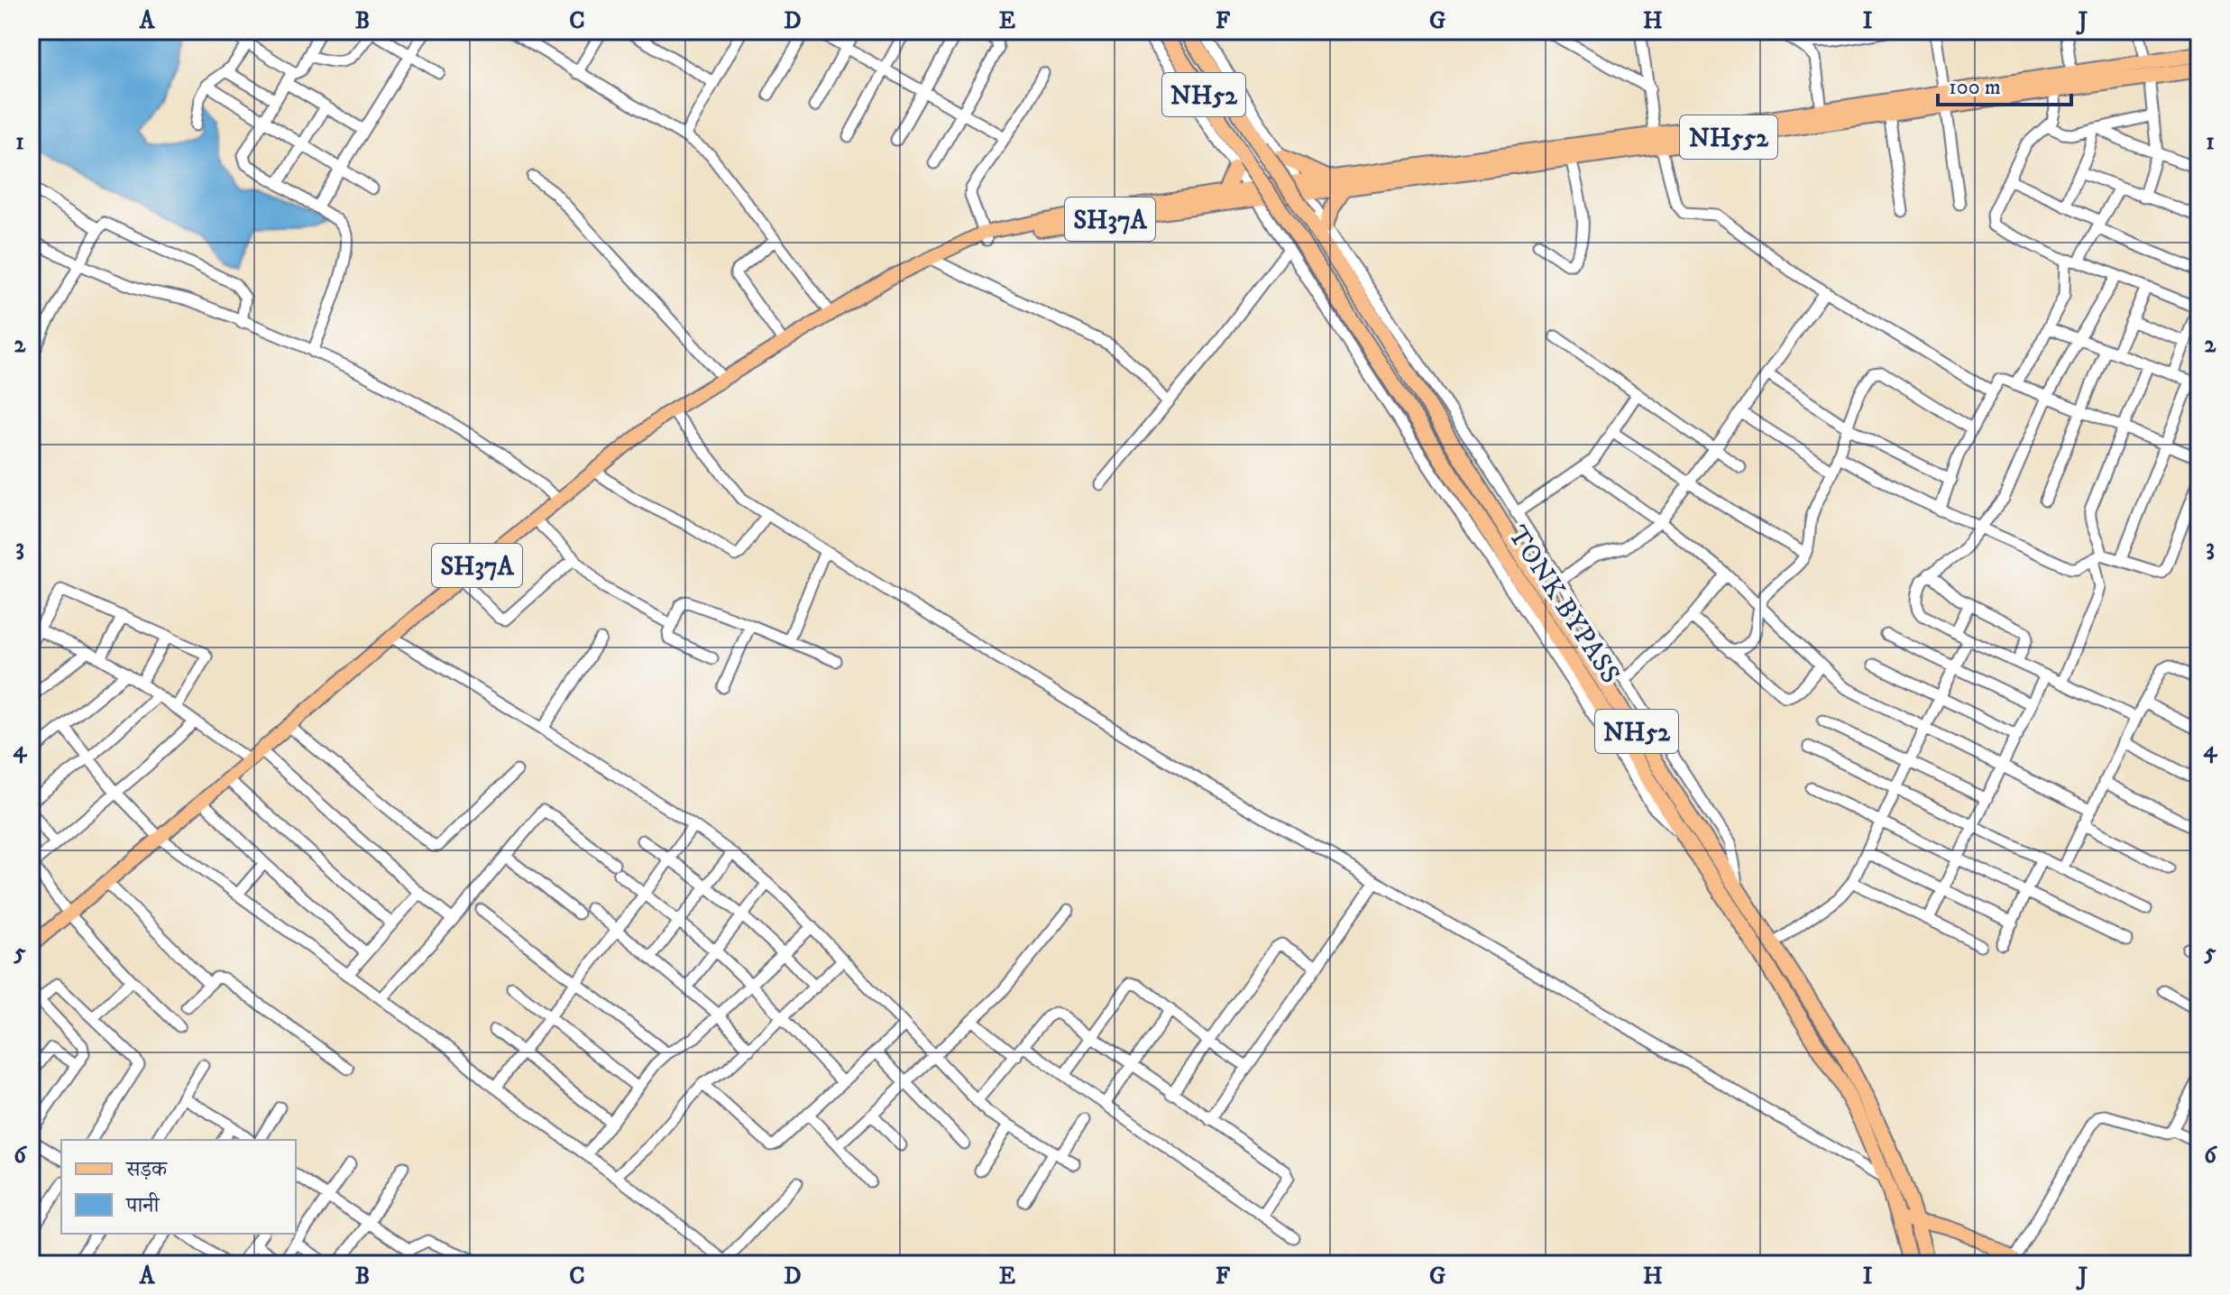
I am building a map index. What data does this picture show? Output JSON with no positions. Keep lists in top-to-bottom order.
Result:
{
  "streets": {
    "highway": ["NH52", "NH552", "TONK BYPASS"],
    "main road": ["SH37A"]
  },
  "crossings": [
    ["NH52", "TONK BYPASS"],
    ["NH552", "SH37A"]
  ],
  "legend": ["सड़क", "पानी"],
  "scale_bar": "100 m",
  "grid": {
    "columns": [
      "A",
      "B",
      "C",
      "D",
      "E",
      "F",
      "G",
      "H",
      "I",
      "J"
    ],
    "rows": [
      "1",
      "2",
      "3",
      "4",
      "5",
      "6"
    ]
  }
}
